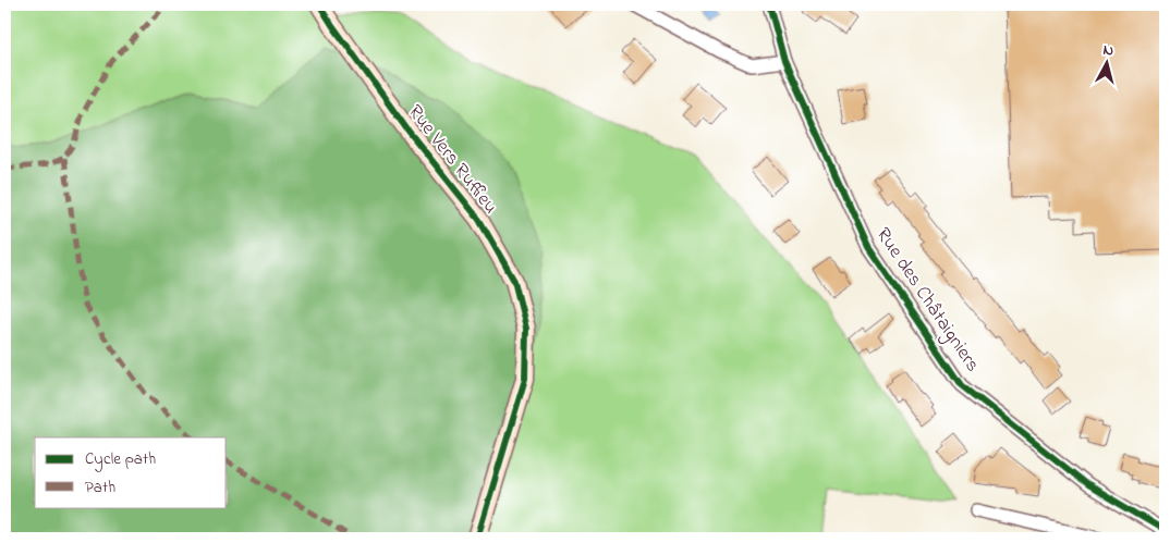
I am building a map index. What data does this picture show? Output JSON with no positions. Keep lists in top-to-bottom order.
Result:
{
  "streets": {
    "street": ["Rue Vers Ruffieu", "Rue des Châtaigniers"]
  },
  "legend": ["Cycle path", "Path"],
  "north": "top"
}
